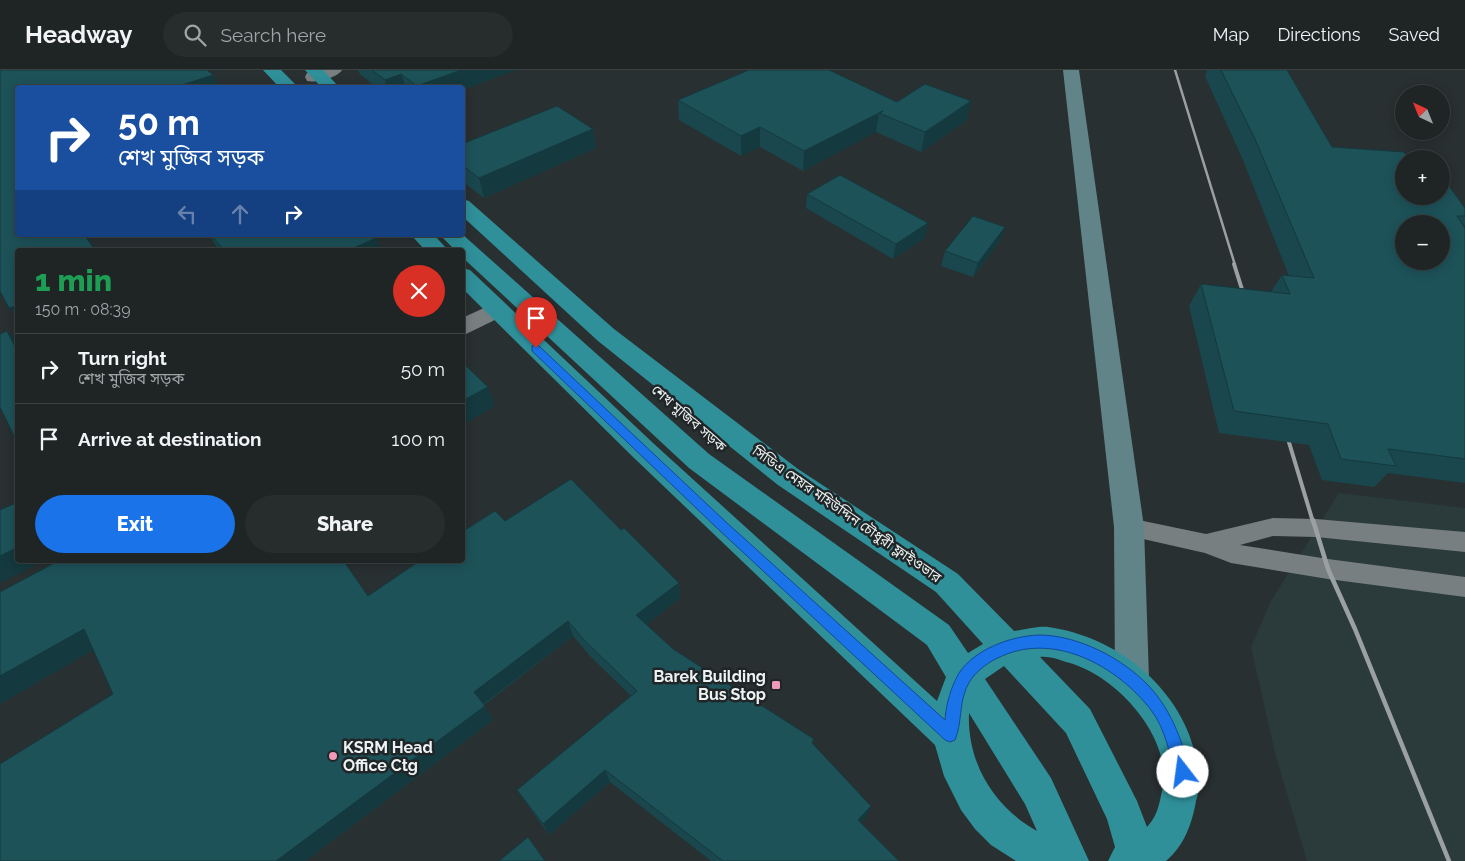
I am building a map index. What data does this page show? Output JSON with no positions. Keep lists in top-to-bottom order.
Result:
{
  "streets": {
    "highway": ["শেখ মুজিব সড়ক", "সিডিএ মেয়র মহিউদ্দিন চৌধুরী ফ্লাইওভার"]
  },
  "places": {
    "transit": ["Barek Building Bus Stop"],
    "other": ["KSRM Head Office Ctg"]
  },
  "north": "top left",
  "page": {
    "header": "Headway",
    "search": "Search here",
    "nav": ["Map", "Directions", "Saved"],
    "map_buttons": ["+", "−"],
    "turn": ["50 m", "শেখ মুজিব সড়ক"],
    "heading": ["1 min", "150 m · 08:39"],
    "list": [
      {
        "name": "Turn right",
        "note": "শেখ মুজিব সড়ক",
        "value": "50 m"
      },
      {
        "name": "Arrive at destination",
        "value": "100 m"
      }
    ],
    "buttons": ["Exit", "Share"]
  }
}
